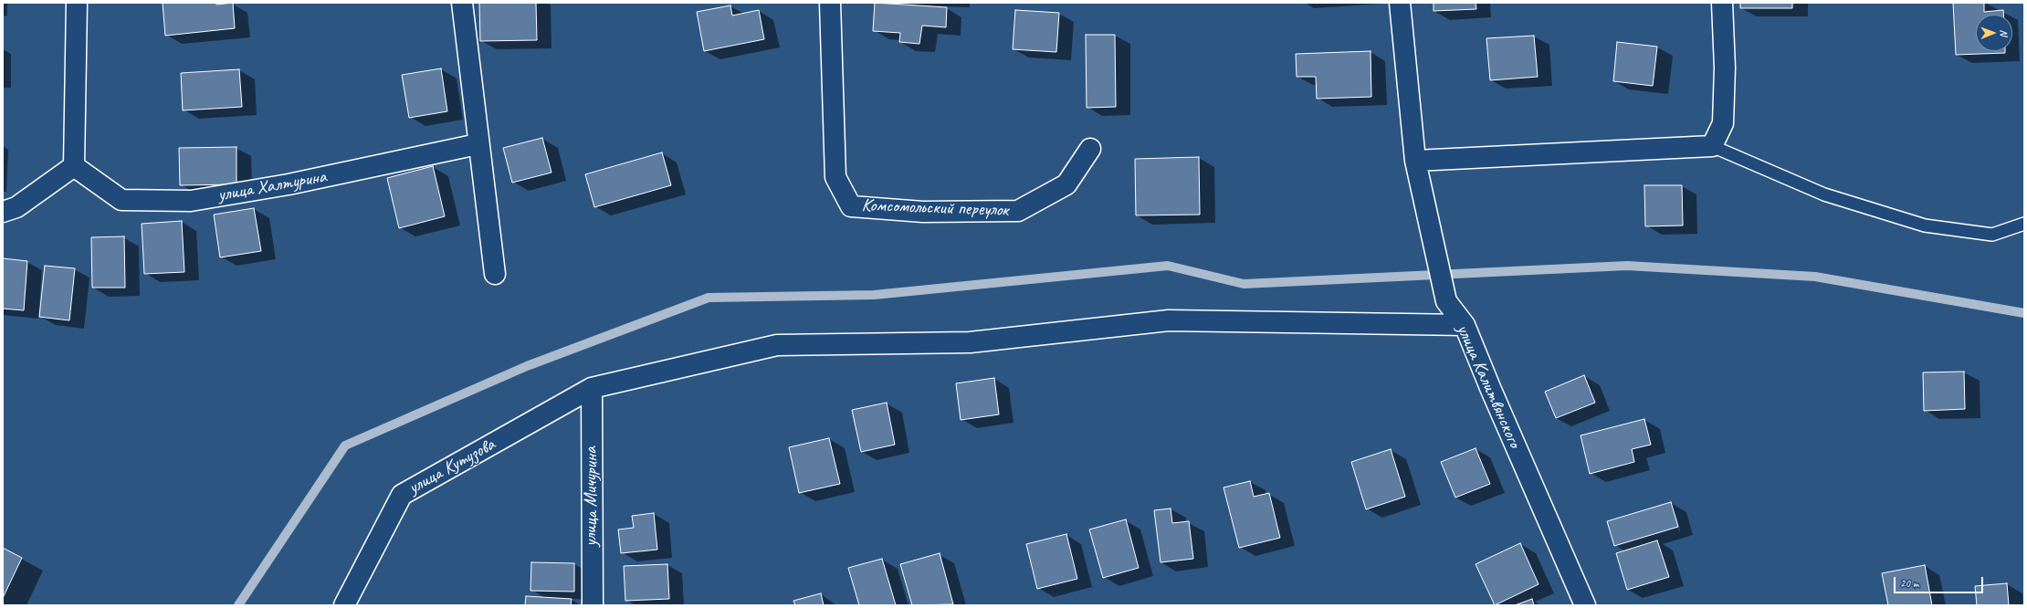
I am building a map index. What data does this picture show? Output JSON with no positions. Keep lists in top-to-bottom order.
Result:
{
  "streets": {
    "street": [
      "улица Халтурина",
      "Комсомольский переулок",
      "улица Калитвянского",
      "улица Кутузова",
      "улица Мичурина"
    ]
  },
  "crossings": [
    ["улица Калитвянского", "улица Кутузова"],
    ["улица Кутузова", "улица Мичурина"]
  ],
  "scale_bar": "20 m",
  "north": "right"
}
